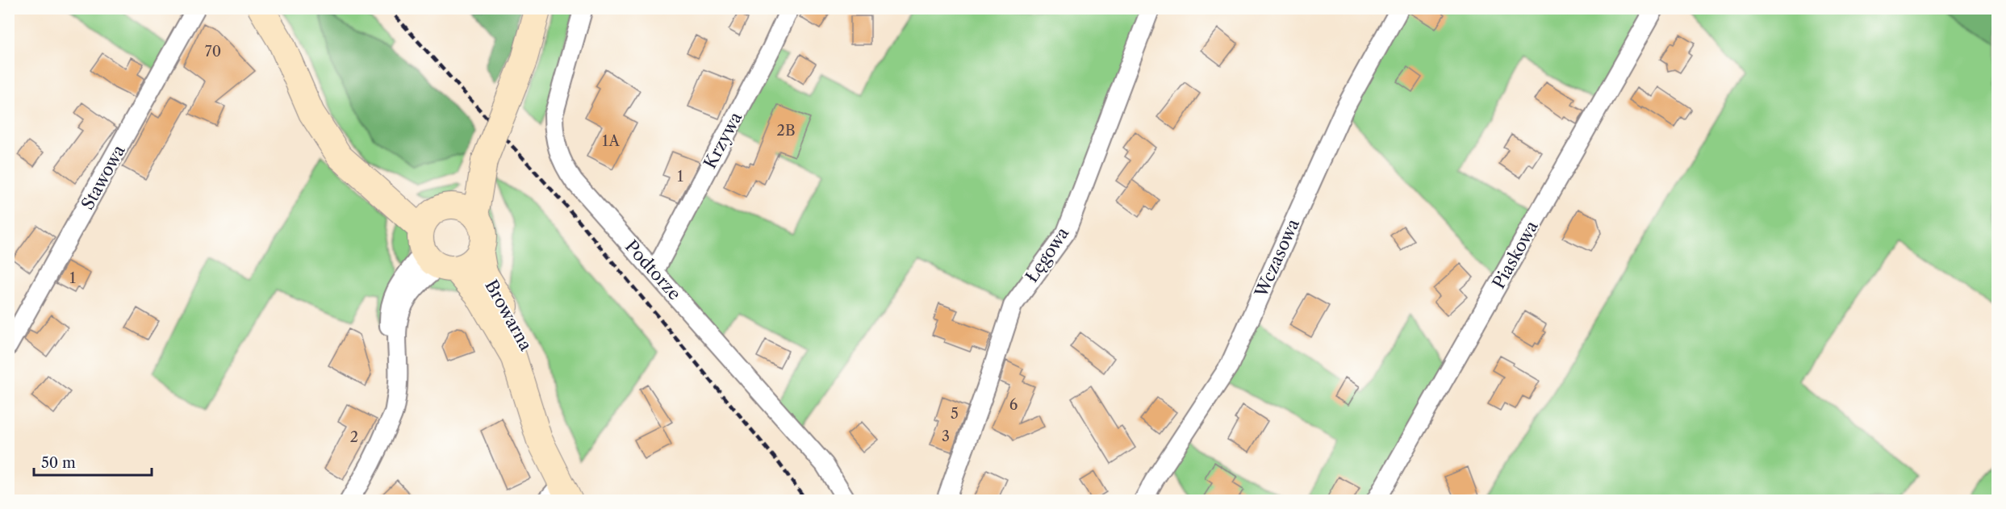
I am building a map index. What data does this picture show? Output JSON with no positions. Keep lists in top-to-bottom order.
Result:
{
  "streets": {
    "street": [
      "Krzywa",
      "Stawowa",
      "Łęgowa",
      "Piaskowa",
      "Wczasowa",
      "Podtorze",
      "Browarna"
    ]
  },
  "crossings": [
    ["Krzywa", "Podtorze"]
  ],
  "house_numbers": [
    "70",
    "2B",
    "1A",
    "1",
    "1",
    "6",
    "5",
    "3",
    "2"
  ],
  "scale_bar": "50 m"
}
